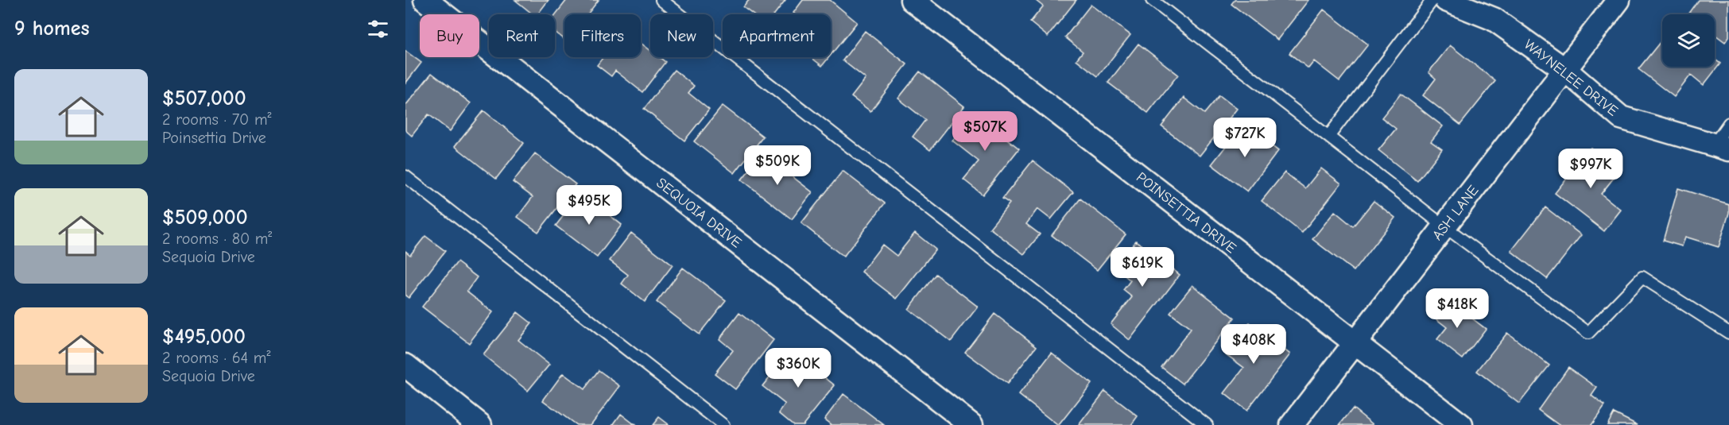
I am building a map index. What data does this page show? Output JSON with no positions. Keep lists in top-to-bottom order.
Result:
{
  "streets": {
    "street": [
      "WAYNELEE DRIVE",
      "SEQUOIA DRIVE",
      "POINSETTIA DRIVE",
      "ASH LANE"
    ]
  },
  "crossings": [
    ["WAYNELEE DRIVE", "ASH LANE"],
    ["POINSETTIA DRIVE", "ASH LANE"]
  ],
  "page": {
    "heading": "9 homes",
    "chip": [
      "Buy",
      "Rent",
      "Filters",
      "New",
      "Apartment"
    ],
    "list": [
      {
        "name": "$507,000",
        "note": "2 rooms · 70 m² · Poinsettia Drive"
      },
      {
        "name": "$509,000",
        "note": "2 rooms · 80 m² · Sequoia Drive"
      },
      {
        "name": "$495,000",
        "note": "2 rooms · 64 m² · Sequoia Drive"
      }
    ],
    "price": [
      "$507K",
      "$727K",
      "$509K",
      "$997K",
      "$495K",
      "$619K",
      "$418K",
      "$408K",
      "$360K"
    ]
  }
}
